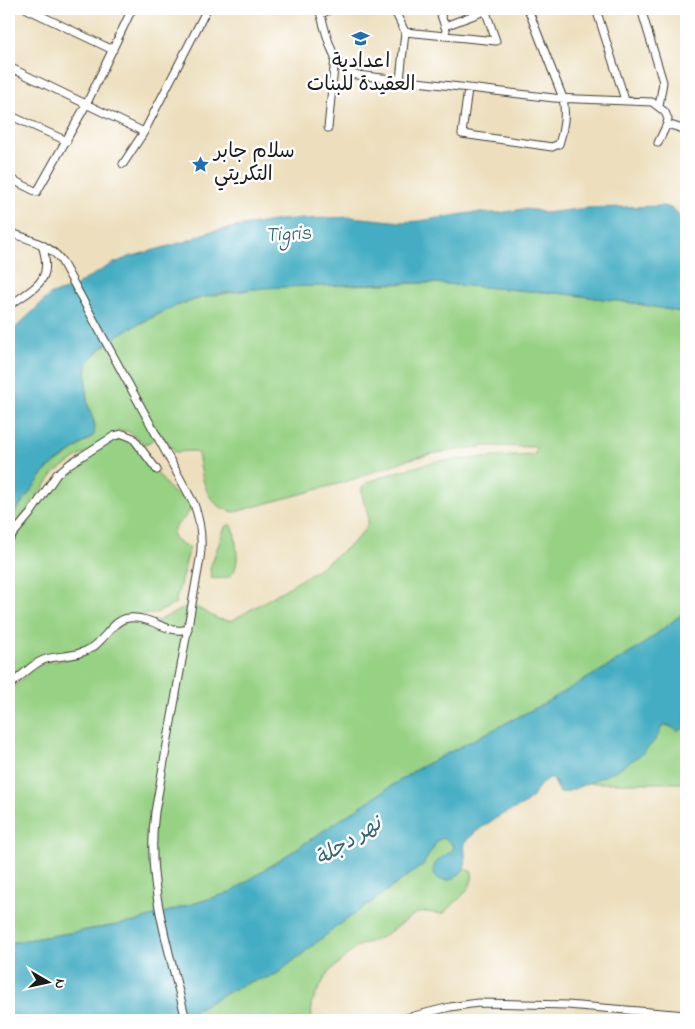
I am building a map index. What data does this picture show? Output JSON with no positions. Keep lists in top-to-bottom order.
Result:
{
  "water": ["Tigris", "نهر دجلة"],
  "places": {
    "school or university": ["اعدادية العقيدة للبنات"],
    "place": ["سلام جابر التكريتي"]
  },
  "north": "right"
}
